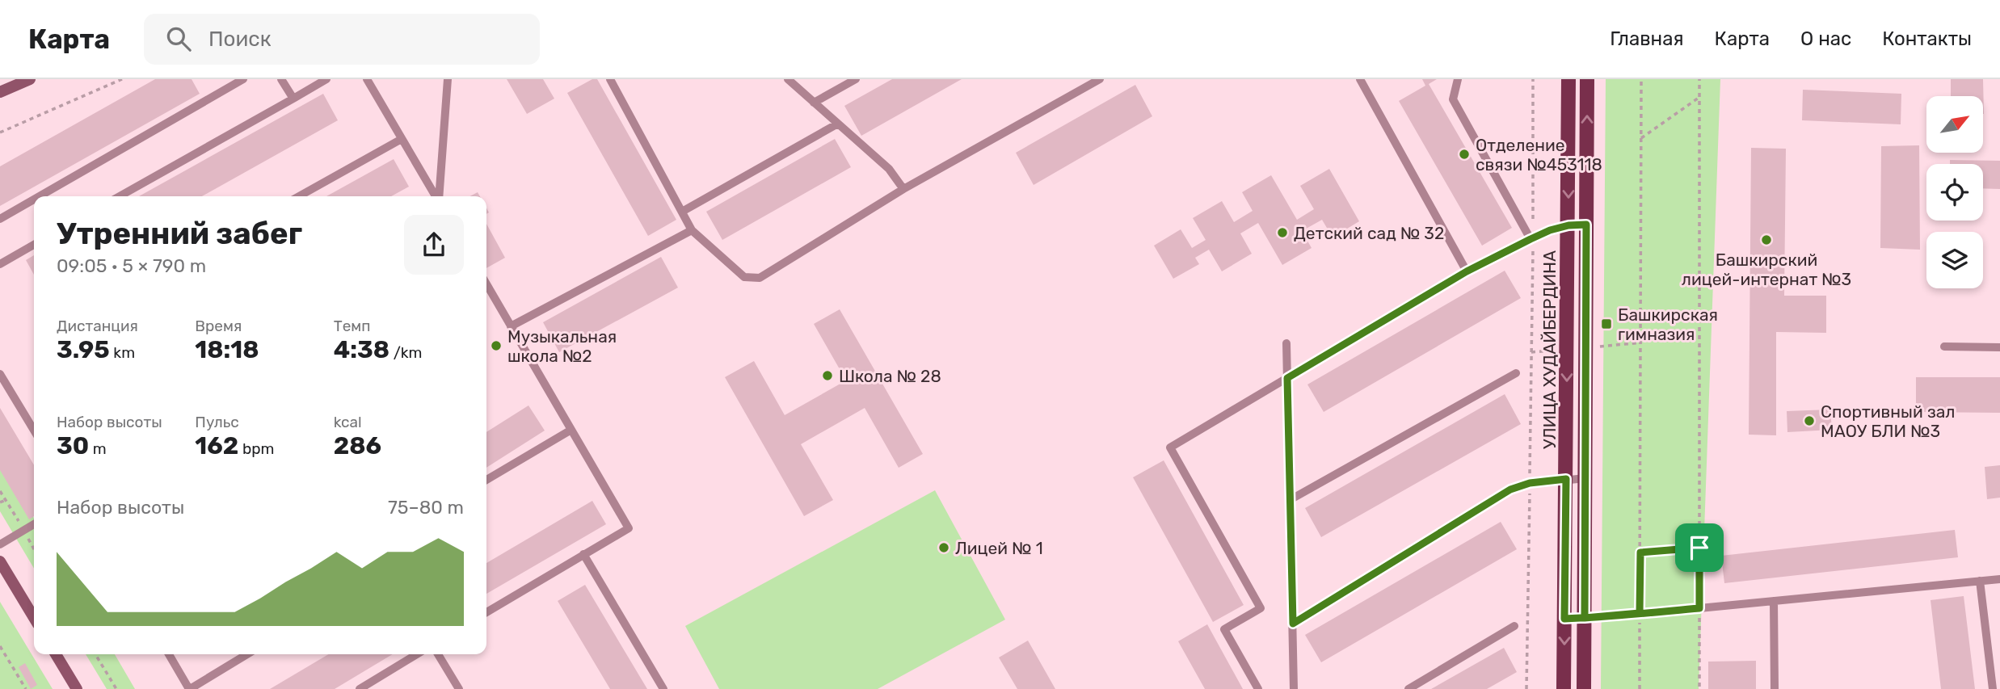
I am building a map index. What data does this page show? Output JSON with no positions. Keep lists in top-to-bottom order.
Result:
{
  "streets": {
    "main road": ["УЛИЦА ХУДАЙБЕРДИНА"]
  },
  "places": {
    "other": [
      "Отделение связи №453118",
      "Детский сад № 32",
      "Башкирский лицей-интернат №3",
      "Музыкальная школа №2",
      "Школа № 28",
      "Спортивный зал МАОУ БЛИ №3",
      "Лицей № 1"
    ],
    "transit": ["Башкирская гимназия"]
  },
  "north": "top right",
  "page": {
    "header": "Карта",
    "search": "Поиск",
    "nav": [
      "Главная",
      "Карта",
      "О нас",
      "Контакты"
    ],
    "heading": ["Утренний забег", "09:05 · 5 × 790 m"],
    "stats": [
      ["Дистанция", "3.95 km"],
      ["Время", "18:18"],
      ["Темп", "4:38 /km"],
      ["Набор высоты", "30 m"],
      ["Пульс", "162 bpm"],
      ["kcal", "286"]
    ],
    "chart": ["Набор высоты", "75–80 m"]
  }
}
